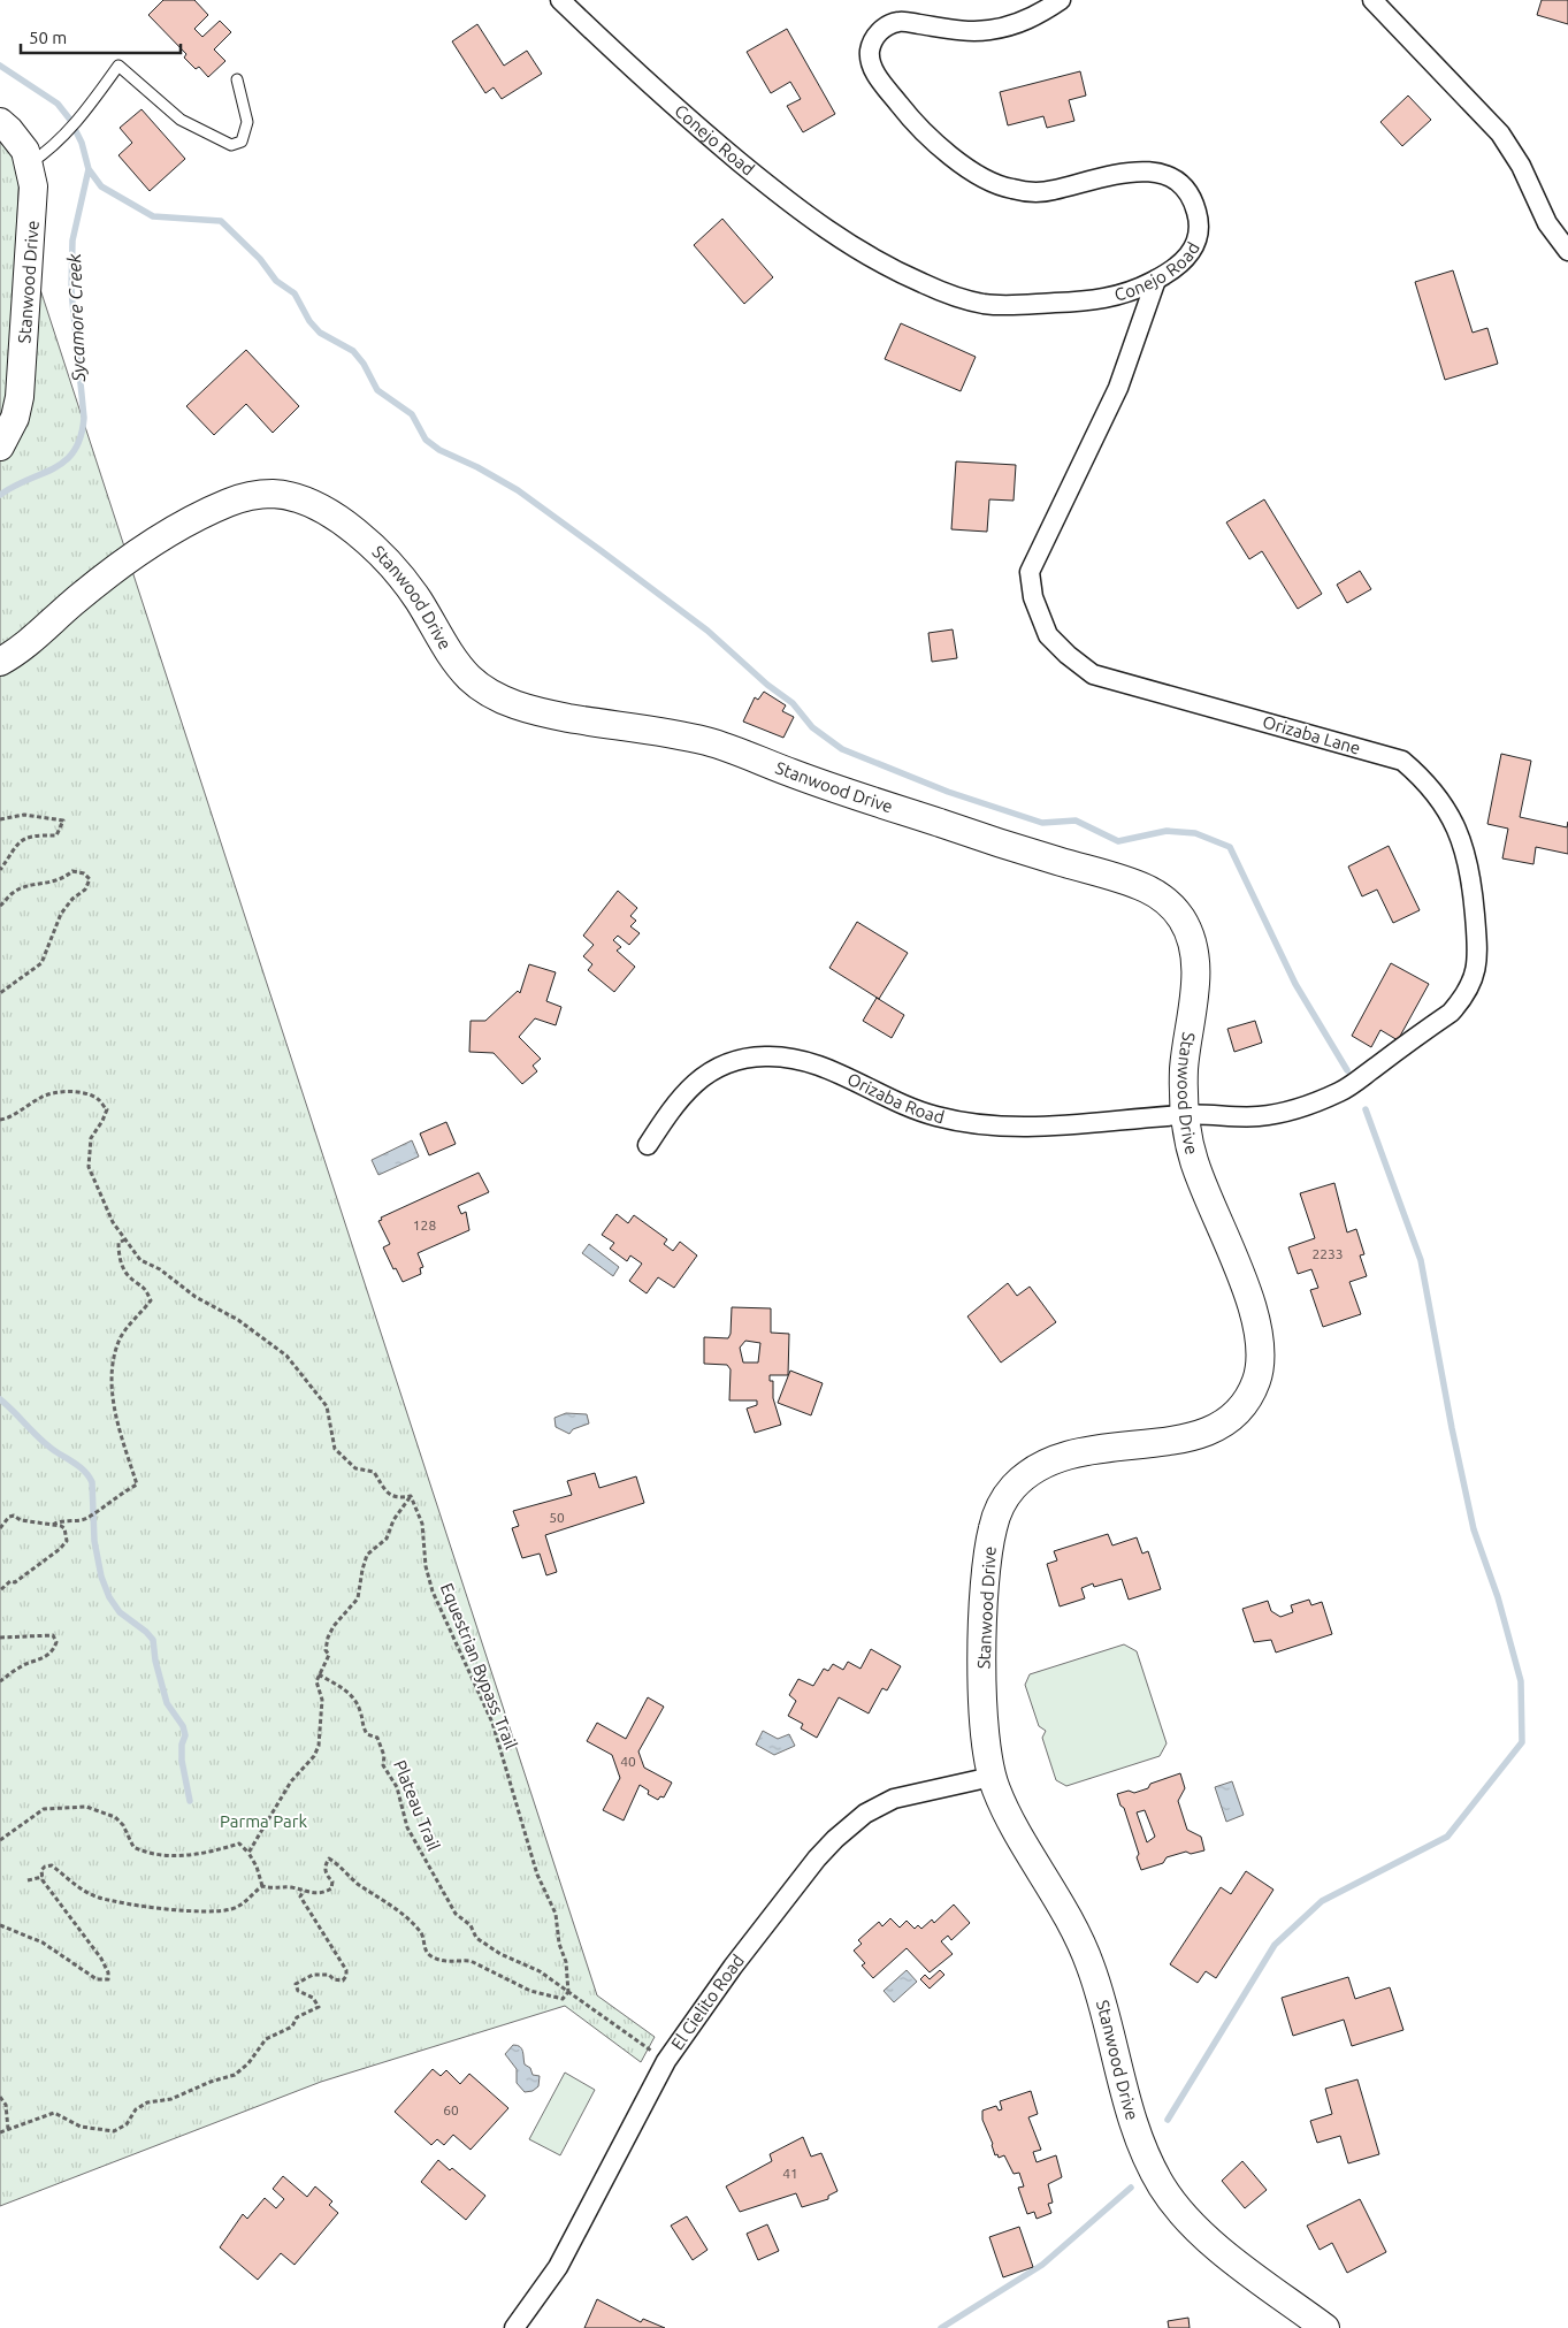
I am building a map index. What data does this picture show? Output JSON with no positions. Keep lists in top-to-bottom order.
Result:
{
  "streets": {
    "main road": ["Stanwood Drive"],
    "street": [
      "Conejo Road",
      "Orizaba Lane",
      "Orizaba Road",
      "El Cielito Road"
    ],
    "path": ["Equestrian Bypass Trail", "Plateau Trail"]
  },
  "crossings": [
    ["Conejo Road", "Orizaba Lane"],
    ["Stanwood Drive", "Orizaba Lane"],
    ["Stanwood Drive", "Orizaba Road"],
    ["Stanwood Drive", "El Cielito Road"],
    ["Orizaba Lane", "Orizaba Road"],
    ["Equestrian Bypass Trail", "Plateau Trail"]
  ],
  "water": ["Sycamore Creek"],
  "parks": ["Parma Park"],
  "house_numbers": [
    "128",
    "2233",
    "50",
    "40",
    "60",
    "41"
  ],
  "scale_bar": "50 m"
}
